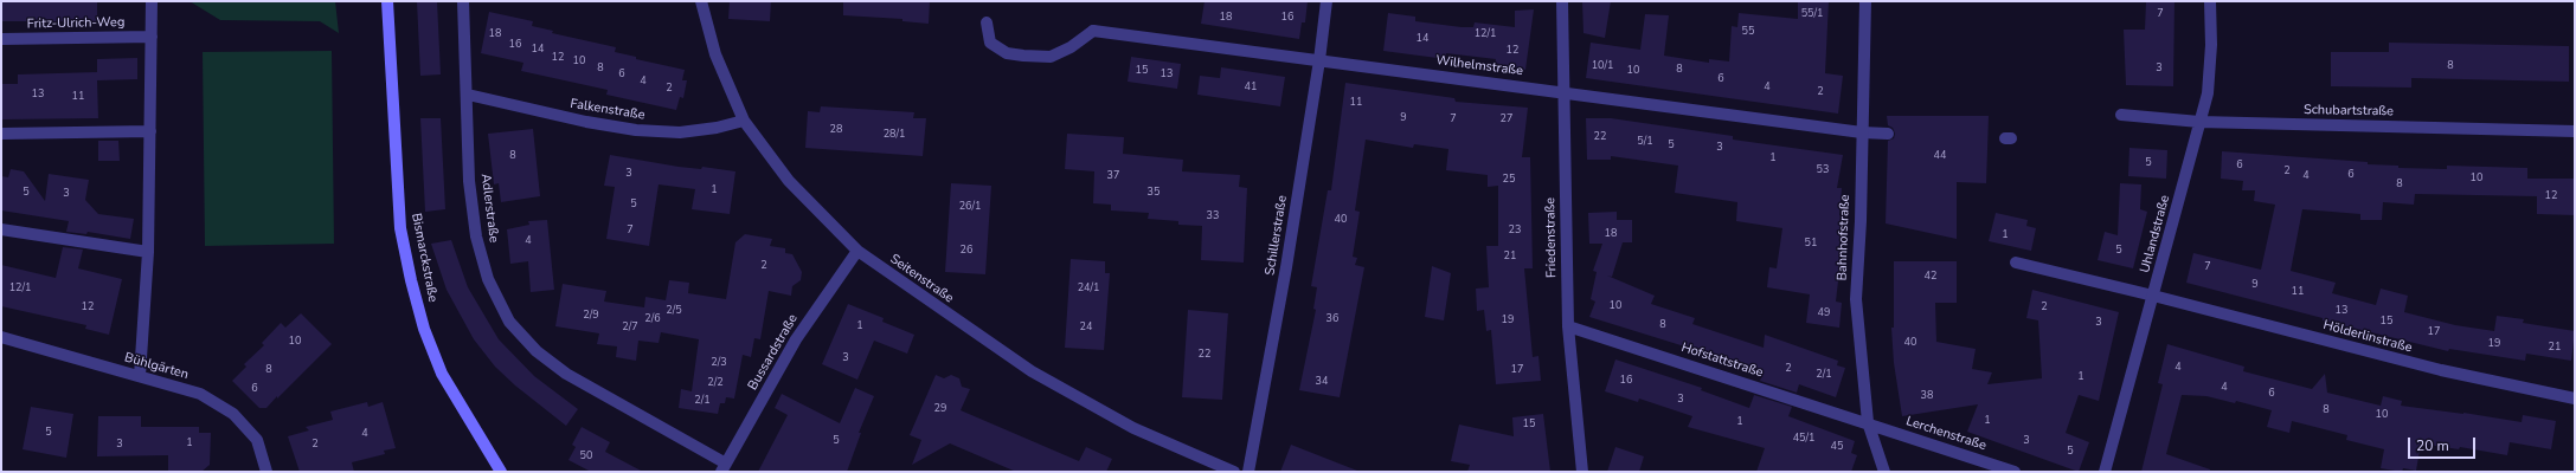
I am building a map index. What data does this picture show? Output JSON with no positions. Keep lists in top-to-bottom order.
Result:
{
  "streets": {
    "street": [
      "Fritz-Ulrich-Weg",
      "Wilhelmstraße",
      "Falkenstraße",
      "Schubartstraße",
      "Adlerstraße",
      "Uhlandstraße",
      "Schillerstraße",
      "Friedenstraße",
      "Bahnhofstraße",
      "Bismarckstraße",
      "Seitenstraße",
      "Hölderlinstraße",
      "Bussardstraße",
      "Hofstattstraße",
      "Bühlgärten",
      "Lerchenstraße"
    ]
  },
  "crossings": [
    ["Wilhelmstraße", "Schillerstraße"],
    ["Wilhelmstraße", "Friedenstraße"],
    ["Wilhelmstraße", "Bahnhofstraße"],
    ["Falkenstraße", "Adlerstraße"],
    ["Falkenstraße", "Seitenstraße"],
    ["Schubartstraße", "Uhlandstraße"],
    ["Adlerstraße", "Bussardstraße"],
    ["Uhlandstraße", "Hölderlinstraße"],
    ["Friedenstraße", "Hofstattstraße"],
    ["Bahnhofstraße", "Hofstattstraße"],
    ["Bahnhofstraße", "Lerchenstraße"],
    ["Seitenstraße", "Bussardstraße"],
    ["Hofstattstraße", "Lerchenstraße"]
  ],
  "house_numbers": [
    "55/1",
    "7",
    "18",
    "16",
    "55",
    "18",
    "12/1",
    "14",
    "16",
    "14",
    "12",
    "12",
    "10",
    "10/1",
    "8",
    "8",
    "3",
    "8",
    "15",
    "10",
    "6",
    "13",
    "6",
    "4",
    "41",
    "4",
    "2",
    "2",
    "13",
    "11",
    "11",
    "9",
    "7",
    "27",
    "28",
    "28/1",
    "22",
    "5/1",
    "5",
    "3",
    "8",
    "44",
    "1",
    "5",
    "6",
    "53",
    "2",
    "3",
    "6",
    "37",
    "4",
    "10",
    "25",
    "8",
    "1",
    "5",
    "35",
    "3",
    "12",
    "5",
    "26/1",
    "33",
    "40",
    "7",
    "23",
    "18",
    "1",
    "4",
    "51",
    "26",
    "5",
    "21",
    "2",
    "7",
    "42",
    "9",
    "12/1",
    "24/1",
    "11",
    "10",
    "12",
    "2",
    "2/5",
    "13",
    "49",
    "2/9",
    "2/6",
    "36",
    "19",
    "15",
    "3",
    "8",
    "1",
    "2/7",
    "24",
    "17",
    "10",
    "40",
    "19",
    "21",
    "22",
    "3",
    "2/3",
    "4",
    "2",
    "8",
    "17",
    "2/1",
    "1",
    "16",
    "34",
    "2/2",
    "4",
    "6",
    "6",
    "38",
    "3",
    "2/1",
    "29",
    "8",
    "10",
    "1",
    "1",
    "15",
    "5",
    "4",
    "45/1",
    "5",
    "3",
    "1",
    "3",
    "2",
    "45",
    "5",
    "50"
  ],
  "scale_bar": "20 m"
}
